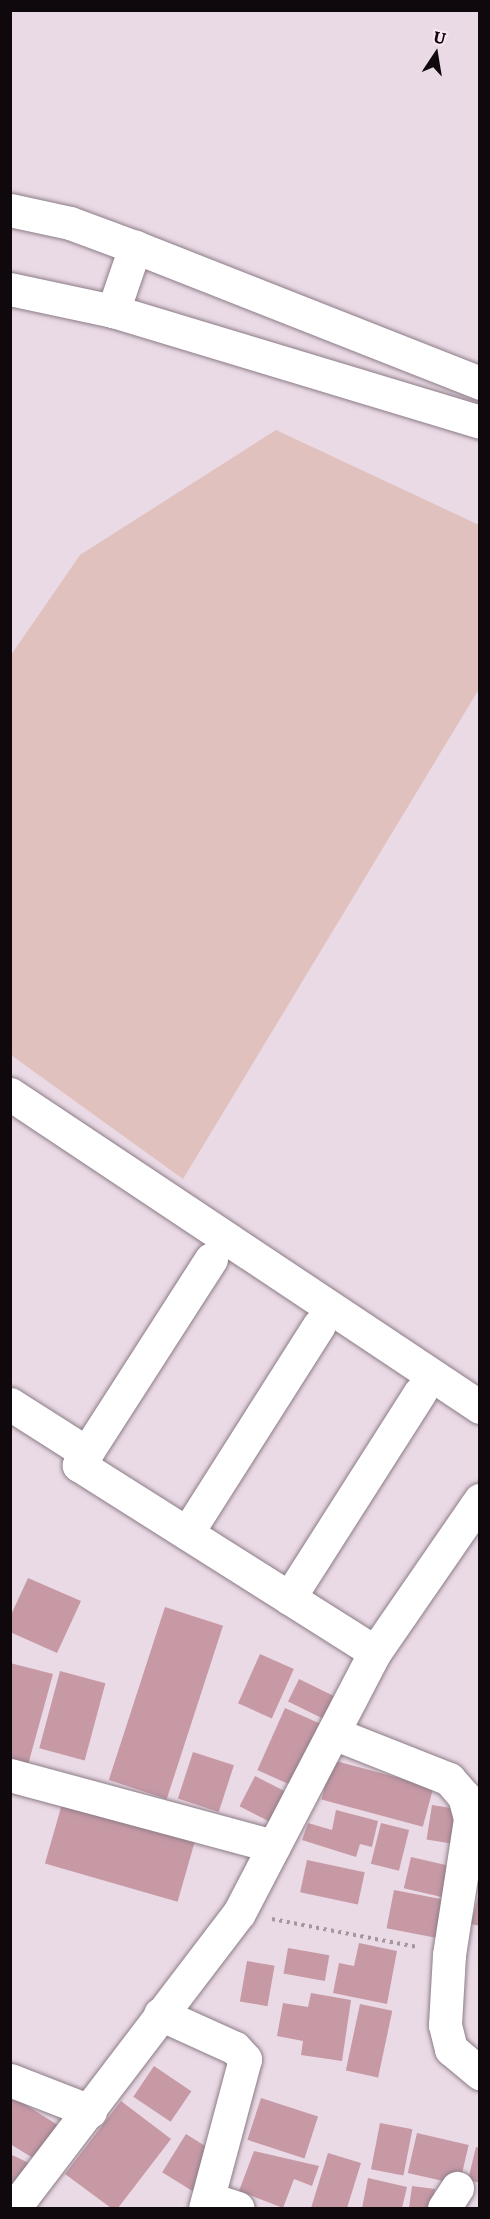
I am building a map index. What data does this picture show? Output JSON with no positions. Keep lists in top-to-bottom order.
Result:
{
  "north": "top"
}
